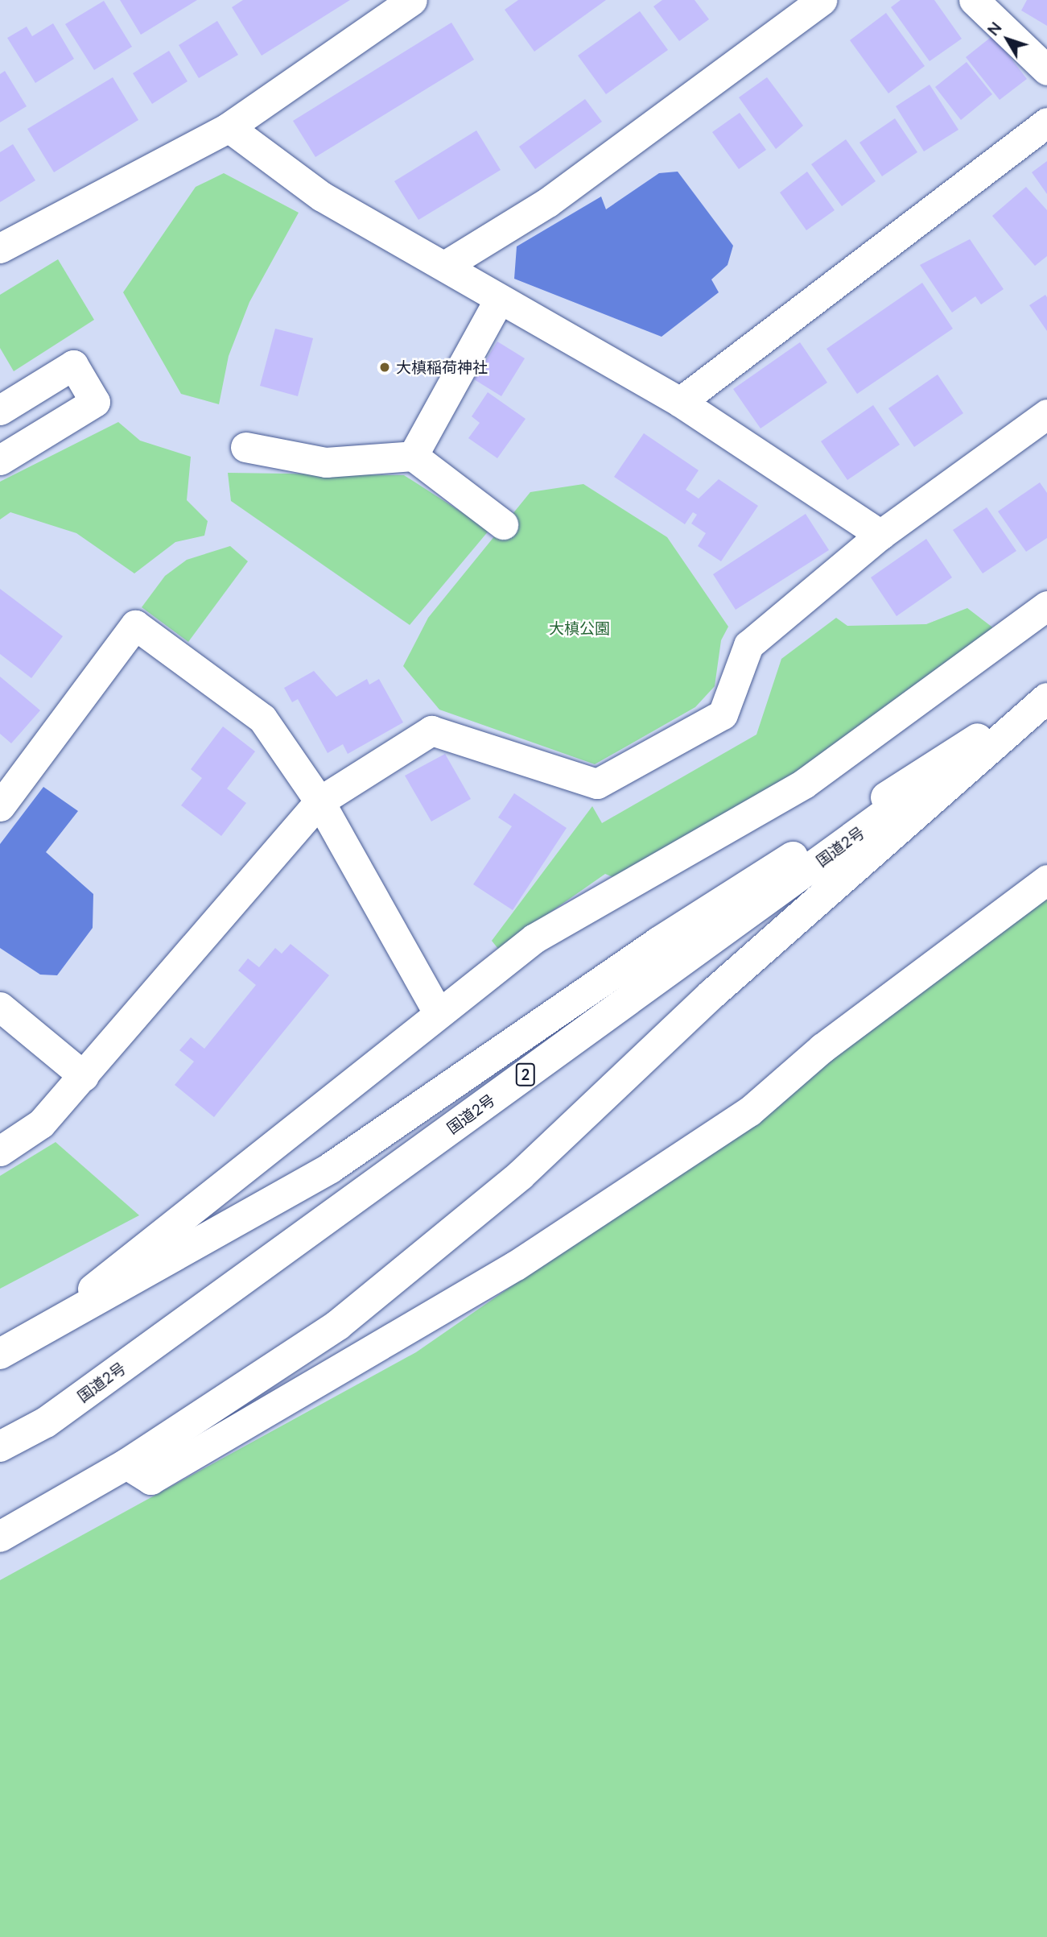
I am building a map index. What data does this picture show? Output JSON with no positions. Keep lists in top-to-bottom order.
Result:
{
  "streets": {
    "highway": ["国道2号", "2"]
  },
  "parks": ["大槙公園"],
  "places": ["大槙稲荷神社"],
  "north": "top left"
}
